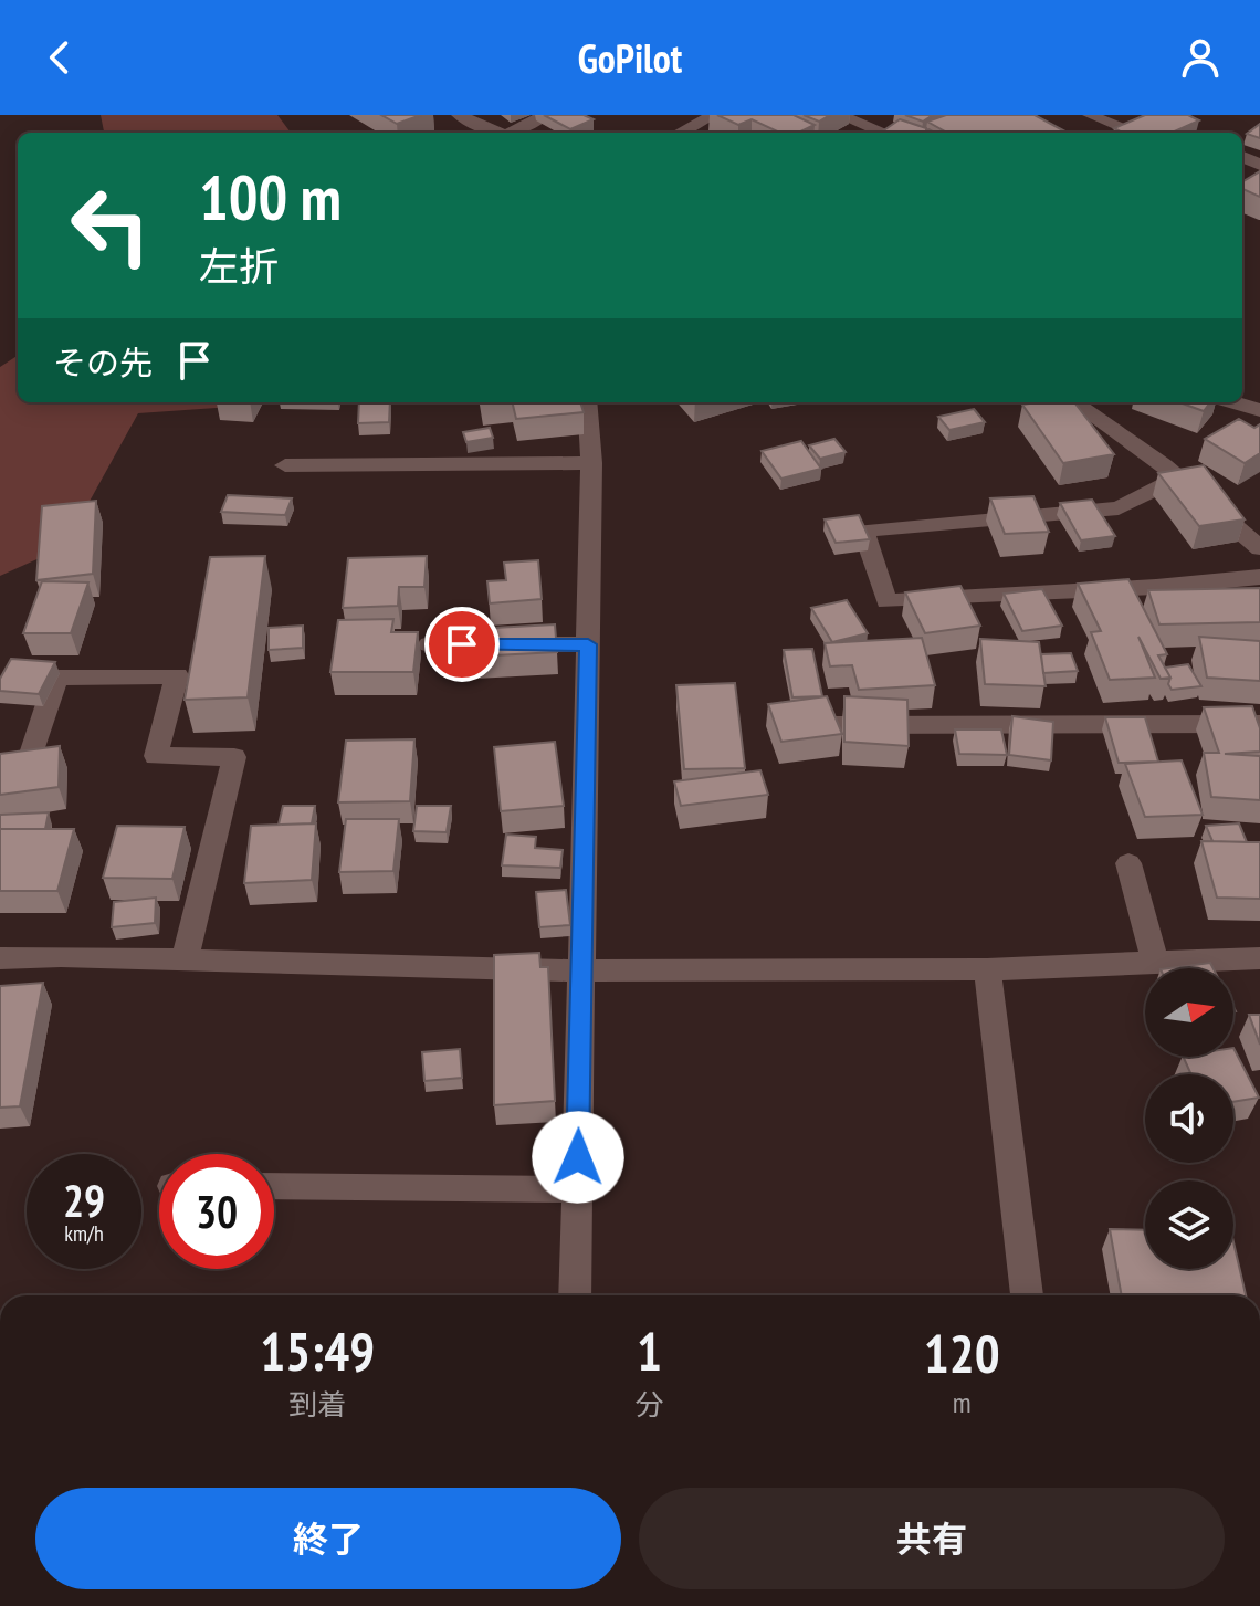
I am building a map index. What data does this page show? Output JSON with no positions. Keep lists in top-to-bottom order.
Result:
{
  "north": "right",
  "page": {
    "header": "GoPilot",
    "turn": ["100 m", "左折"],
    "then": "その先",
    "speed": "29 km/h",
    "limit": "30",
    "eta": [
      "15:49",
      "到着",
      "1",
      "分",
      "120",
      "m"
    ],
    "buttons": ["終了", "共有"]
  }
}
